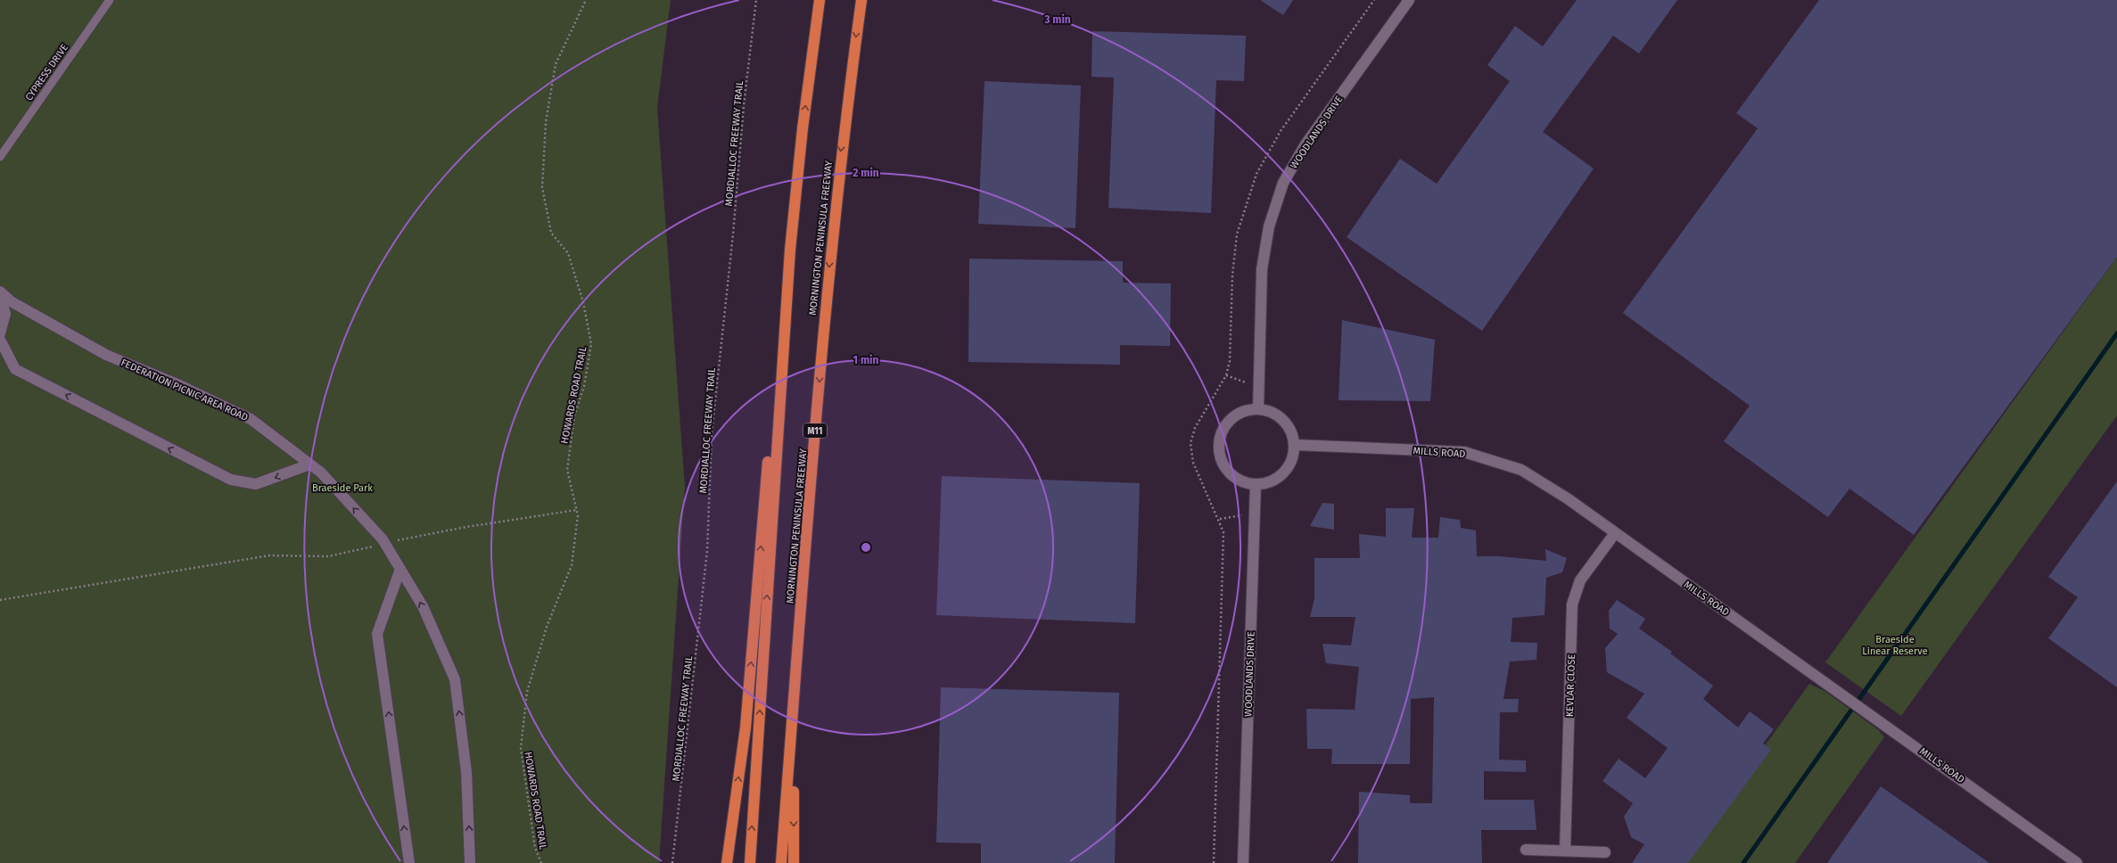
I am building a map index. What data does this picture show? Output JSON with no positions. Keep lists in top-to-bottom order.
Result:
{
  "streets": {
    "highway": ["MORNINGTON PENINSULA FREEWAY", "M11"],
    "street": [
      "WOODLANDS DRIVE",
      "FEDERATION PICNIC AREA ROAD",
      "MILLS ROAD",
      "KEVLAR CLOSE"
    ],
    "lane": ["CYPRESS DRIVE"],
    "path": ["MORDIALLOC FREEWAY TRAIL", "HOWARDS ROAD TRAIL"]
  },
  "crossings": [
    ["WOODLANDS DRIVE", "MILLS ROAD"],
    ["MILLS ROAD", "KEVLAR CLOSE"]
  ],
  "parks": ["Braeside Park", "Braeside Linear Reserve"],
  "rings": ["3 min", "2 min", "1 min"]
}
